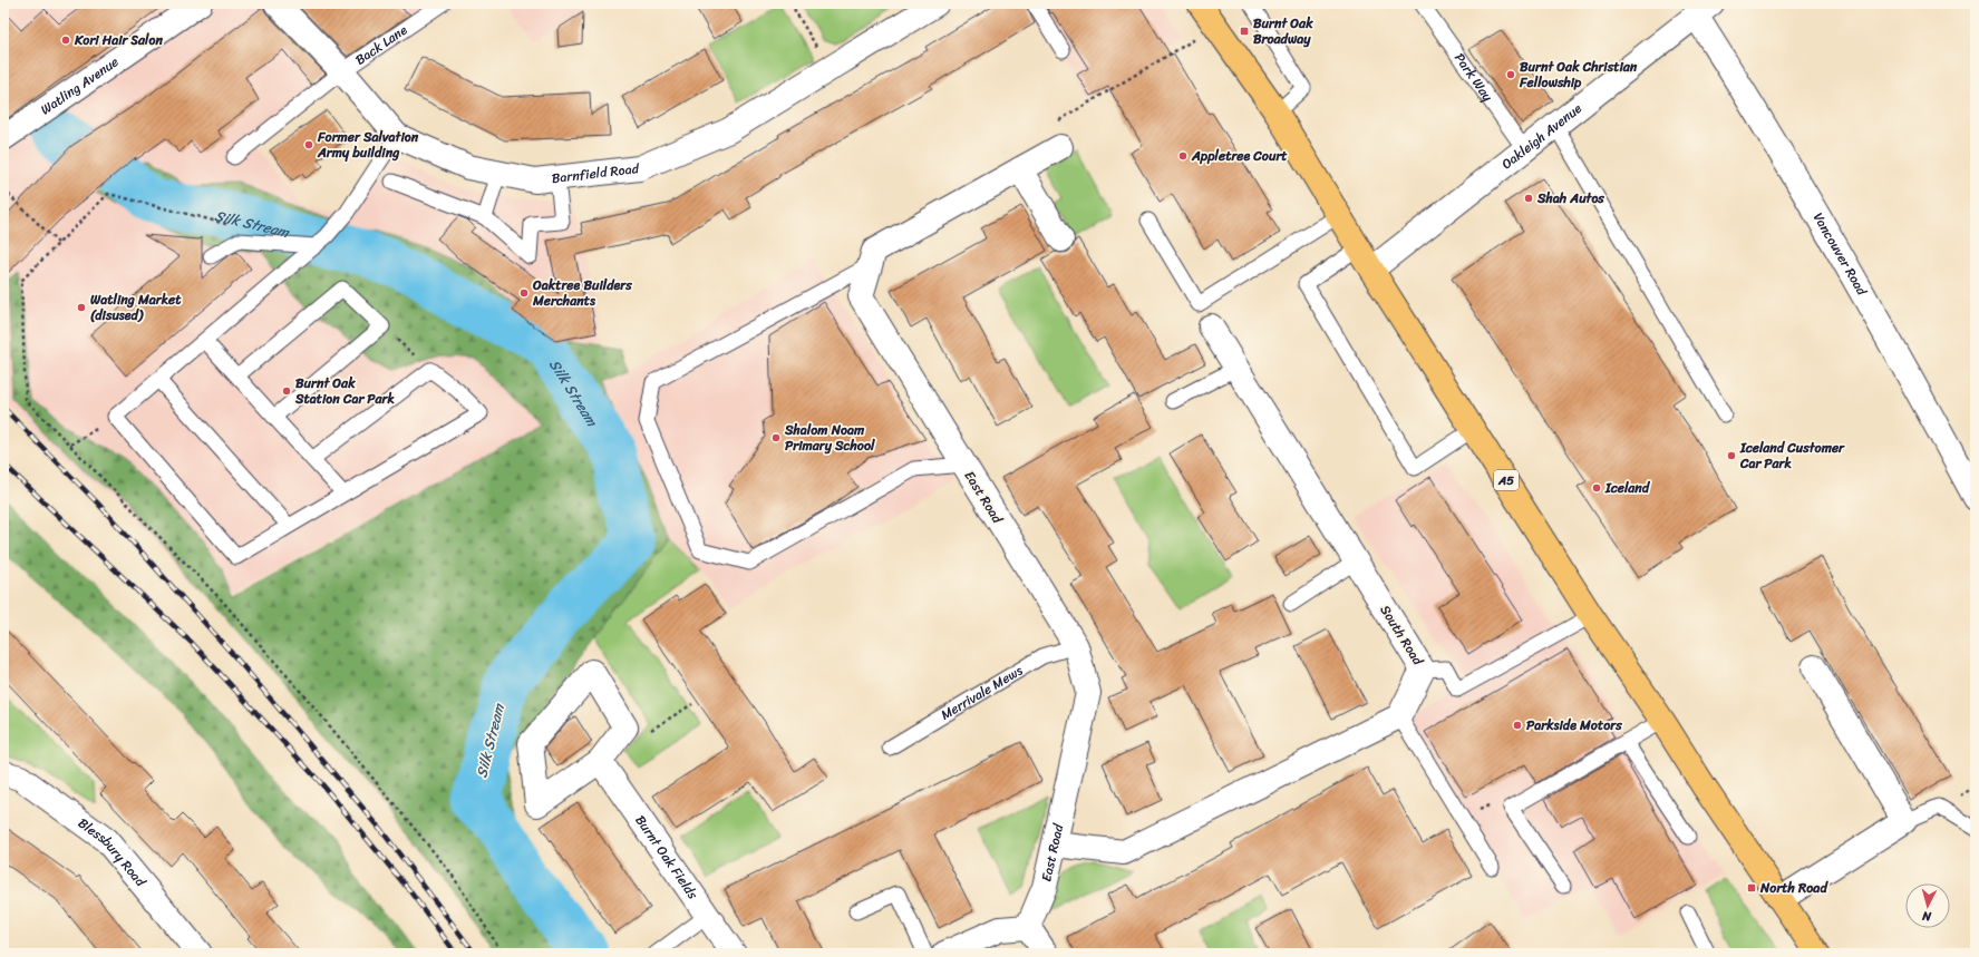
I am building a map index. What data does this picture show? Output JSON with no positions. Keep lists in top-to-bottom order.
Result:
{
  "streets": {
    "main road": ["A5"],
    "street": [
      "Watling Avenue",
      "Oakleigh Avenue",
      "Barnfield Road",
      "Vancouver Road",
      "East Road",
      "South Road",
      "Blessbury Road",
      "Burnt Oak Fields"
    ],
    "lane": ["Back Lane", "Park Way", "Merrivale Mews"]
  },
  "crossings": [
    ["Back Lane", "Barnfield Road"],
    ["Park Way", "Oakleigh Avenue"],
    ["Oakleigh Avenue", "Vancouver Road"],
    ["Oakleigh Avenue", "A5"],
    ["East Road", "Merrivale Mews"]
  ],
  "water": ["Silk Stream"],
  "places": {
    "transit": ["Burnt Oak Broadway", "North Road"],
    "other": [
      "Kori Hair Salon",
      "Burnt Oak Christian Fellowship",
      "Former Salvation Army building",
      "Appletree Court",
      "Shah Autos",
      "Oaktree Builders Merchants",
      "Watling Market (disused)",
      "Burnt Oak Station Car Park",
      "Shalom Noam Primary School",
      "Iceland Customer Car Park",
      "Iceland",
      "Parkside Motors"
    ]
  },
  "north": "bottom"
}
